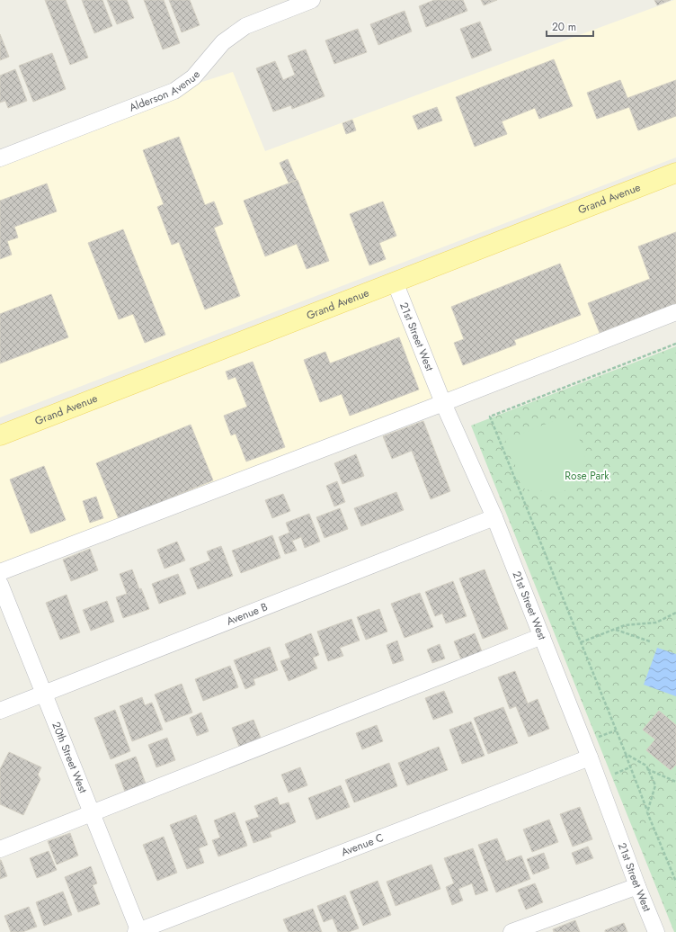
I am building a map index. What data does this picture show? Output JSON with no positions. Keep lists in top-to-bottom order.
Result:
{
  "streets": {
    "main road": ["Grand Avenue"],
    "street": [
      "Alderson Avenue",
      "21st Street West",
      "Avenue B",
      "20th Street West",
      "Avenue C"
    ]
  },
  "crossings": [
    ["Grand Avenue", "21st Street West"],
    ["21st Street West", "Avenue B"],
    ["21st Street West", "Avenue C"],
    ["Avenue B", "20th Street West"],
    ["20th Street West", "Avenue C"]
  ],
  "parks": ["Rose Park"],
  "scale_bar": "20 m"
}
